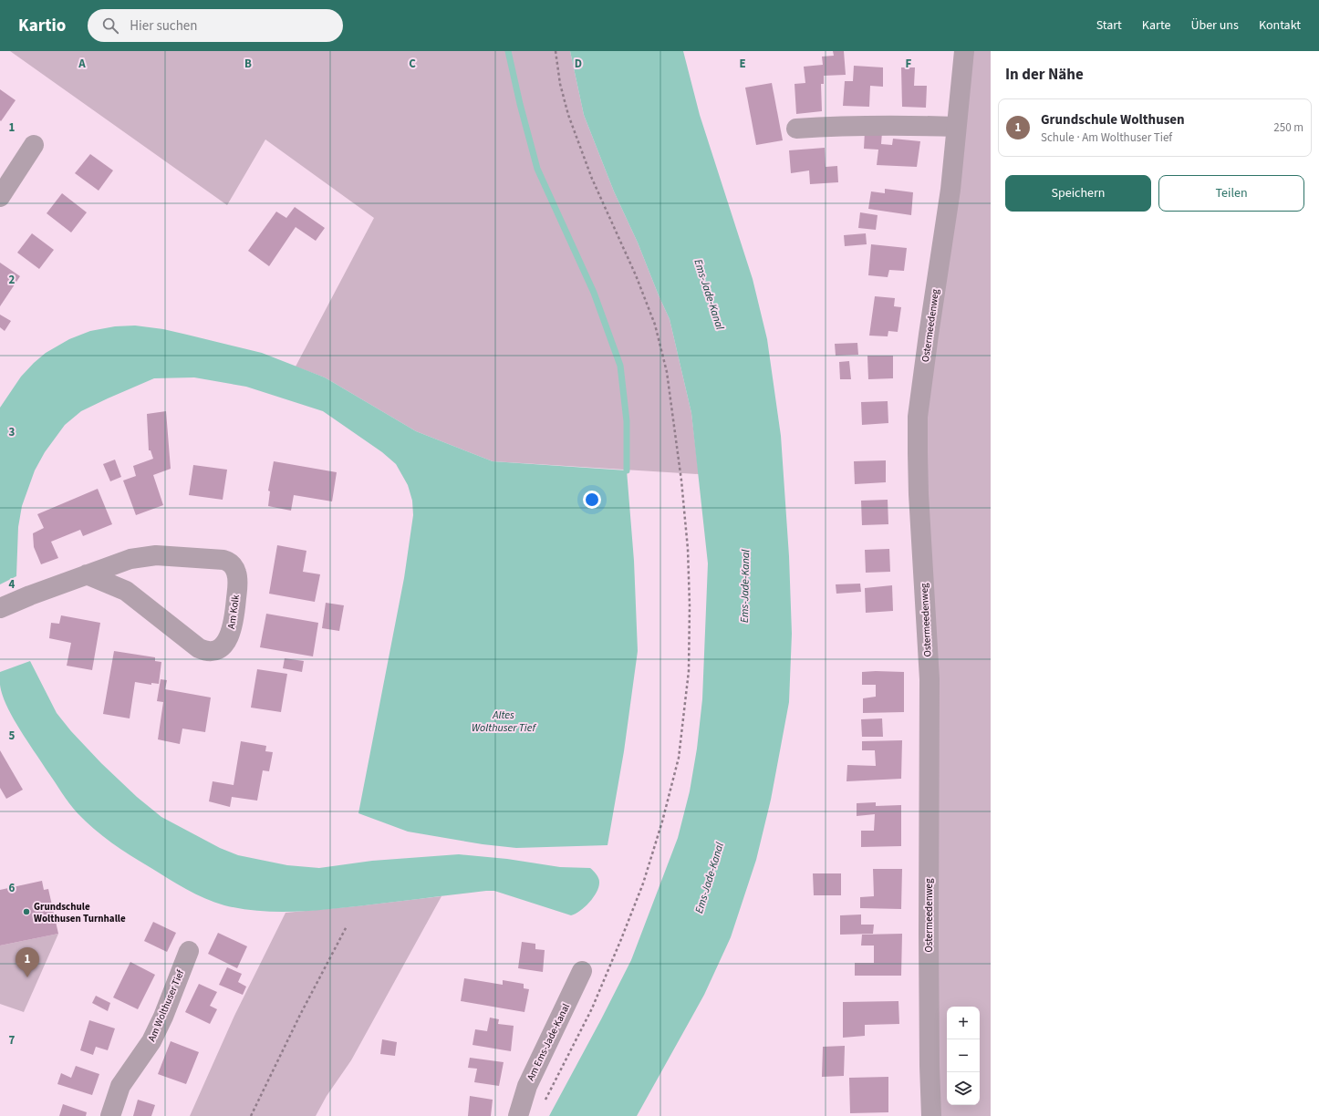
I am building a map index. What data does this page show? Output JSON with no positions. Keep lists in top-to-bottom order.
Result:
{
  "streets": {
    "street": [
      "Ostermeedenweg",
      "Am Kolk",
      "Am Wolthuser Tief",
      "Am Ems-Jade-Kanal"
    ]
  },
  "water": ["Ems-Jade-Kanal", "Altes Wolthuser Tief"],
  "places": ["Grundschule Wolthusen Turnhalle"],
  "page": {
    "header": "Kartio",
    "search": "Hier suchen",
    "nav": [
      "Start",
      "Karte",
      "Über uns",
      "Kontakt"
    ],
    "heading": "In der Nähe",
    "list": [
      {
        "mark": "1",
        "name": "Grundschule Wolthusen",
        "note": "Schule · Am Wolthuser Tief",
        "value": "250 m"
      }
    ],
    "buttons": ["Speichern", "Teilen"],
    "pins": "1",
    "map_buttons": ["+", "−"]
  },
  "grid": {
    "columns": [
      "A",
      "B",
      "C",
      "D",
      "E",
      "F"
    ],
    "rows": [
      "1",
      "2",
      "3",
      "4",
      "5",
      "6",
      "7"
    ]
  }
}
